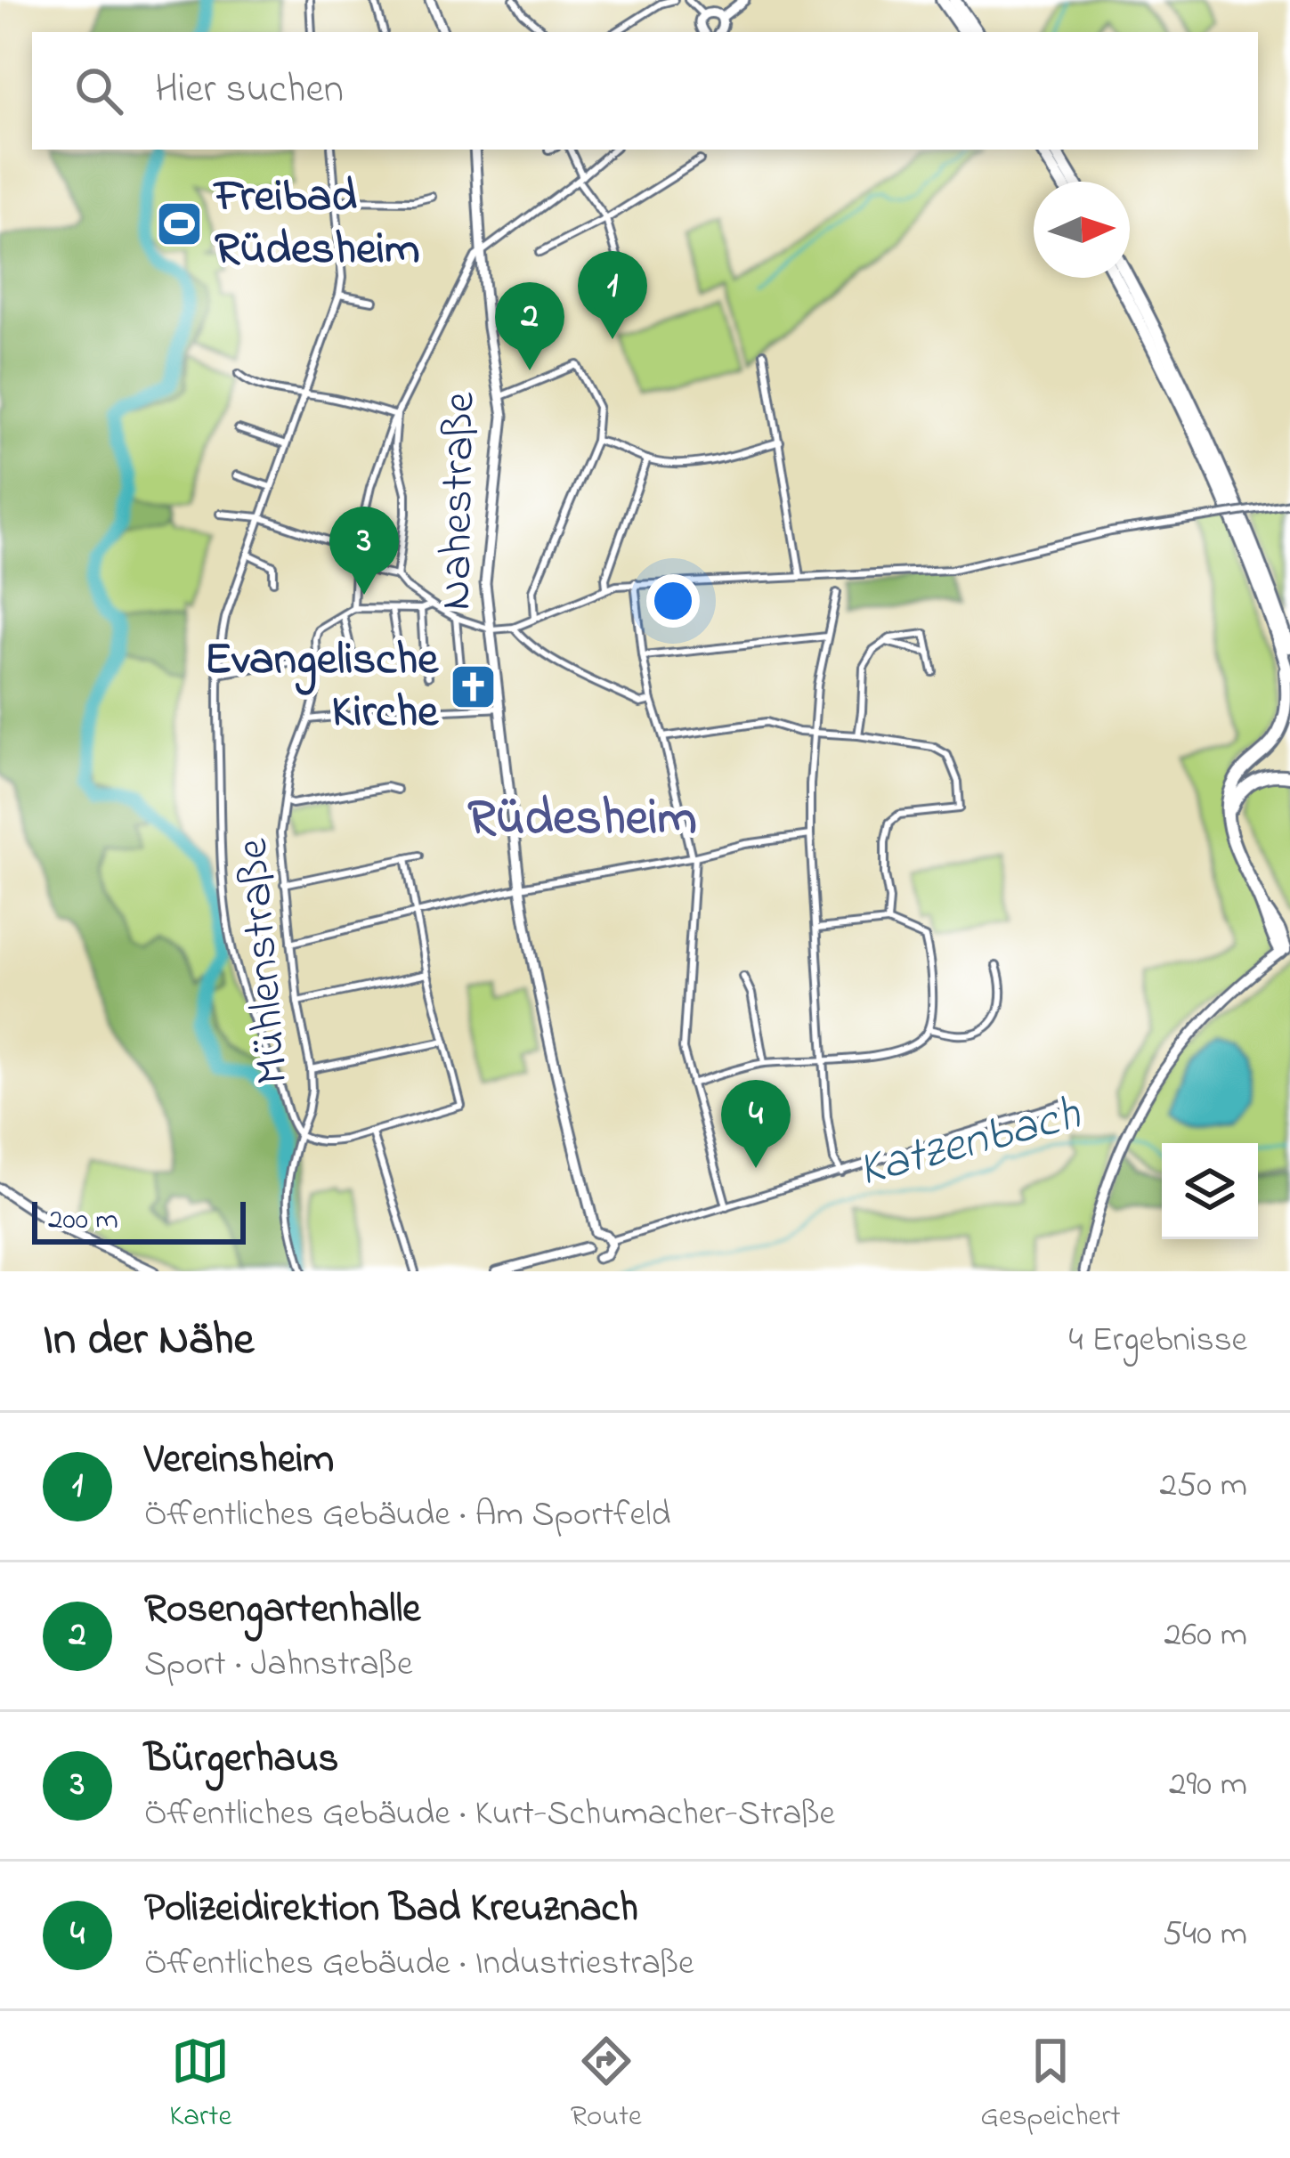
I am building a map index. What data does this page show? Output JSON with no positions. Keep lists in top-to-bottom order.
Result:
{
  "streets": {
    "street": ["Nahestraße", "Mühlenstraße"]
  },
  "districts": ["Rüdesheim"],
  "water": ["Katzenbach"],
  "places": {
    "sports": ["Freibad Rüdesheim"],
    "church": ["Evangelische Kirche"]
  },
  "scale_bar": "200 m",
  "north": "right",
  "page": {
    "search": "Hier suchen",
    "pins": [
      "1",
      "2",
      "3",
      "4"
    ],
    "scale": "200 m",
    "heading": ["In der Nähe", "4 Ergebnisse"],
    "list": [
      {
        "mark": "1",
        "name": "Vereinsheim",
        "note": "Öffentliches Gebäude · Am Sportfeld",
        "value": "250 m"
      },
      {
        "mark": "2",
        "name": "Rosengartenhalle",
        "note": "Sport · Jahnstraße",
        "value": "260 m"
      },
      {
        "mark": "3",
        "name": "Bürgerhaus",
        "note": "Öffentliches Gebäude · Kurt-Schumacher-Straße",
        "value": "290 m"
      },
      {
        "mark": "4",
        "name": "Polizeidirektion Bad Kreuznach",
        "note": "Öffentliches Gebäude · Industriestraße",
        "value": "540 m"
      }
    ],
    "nav": ["Karte", "Route", "Gespeichert"]
  }
}
